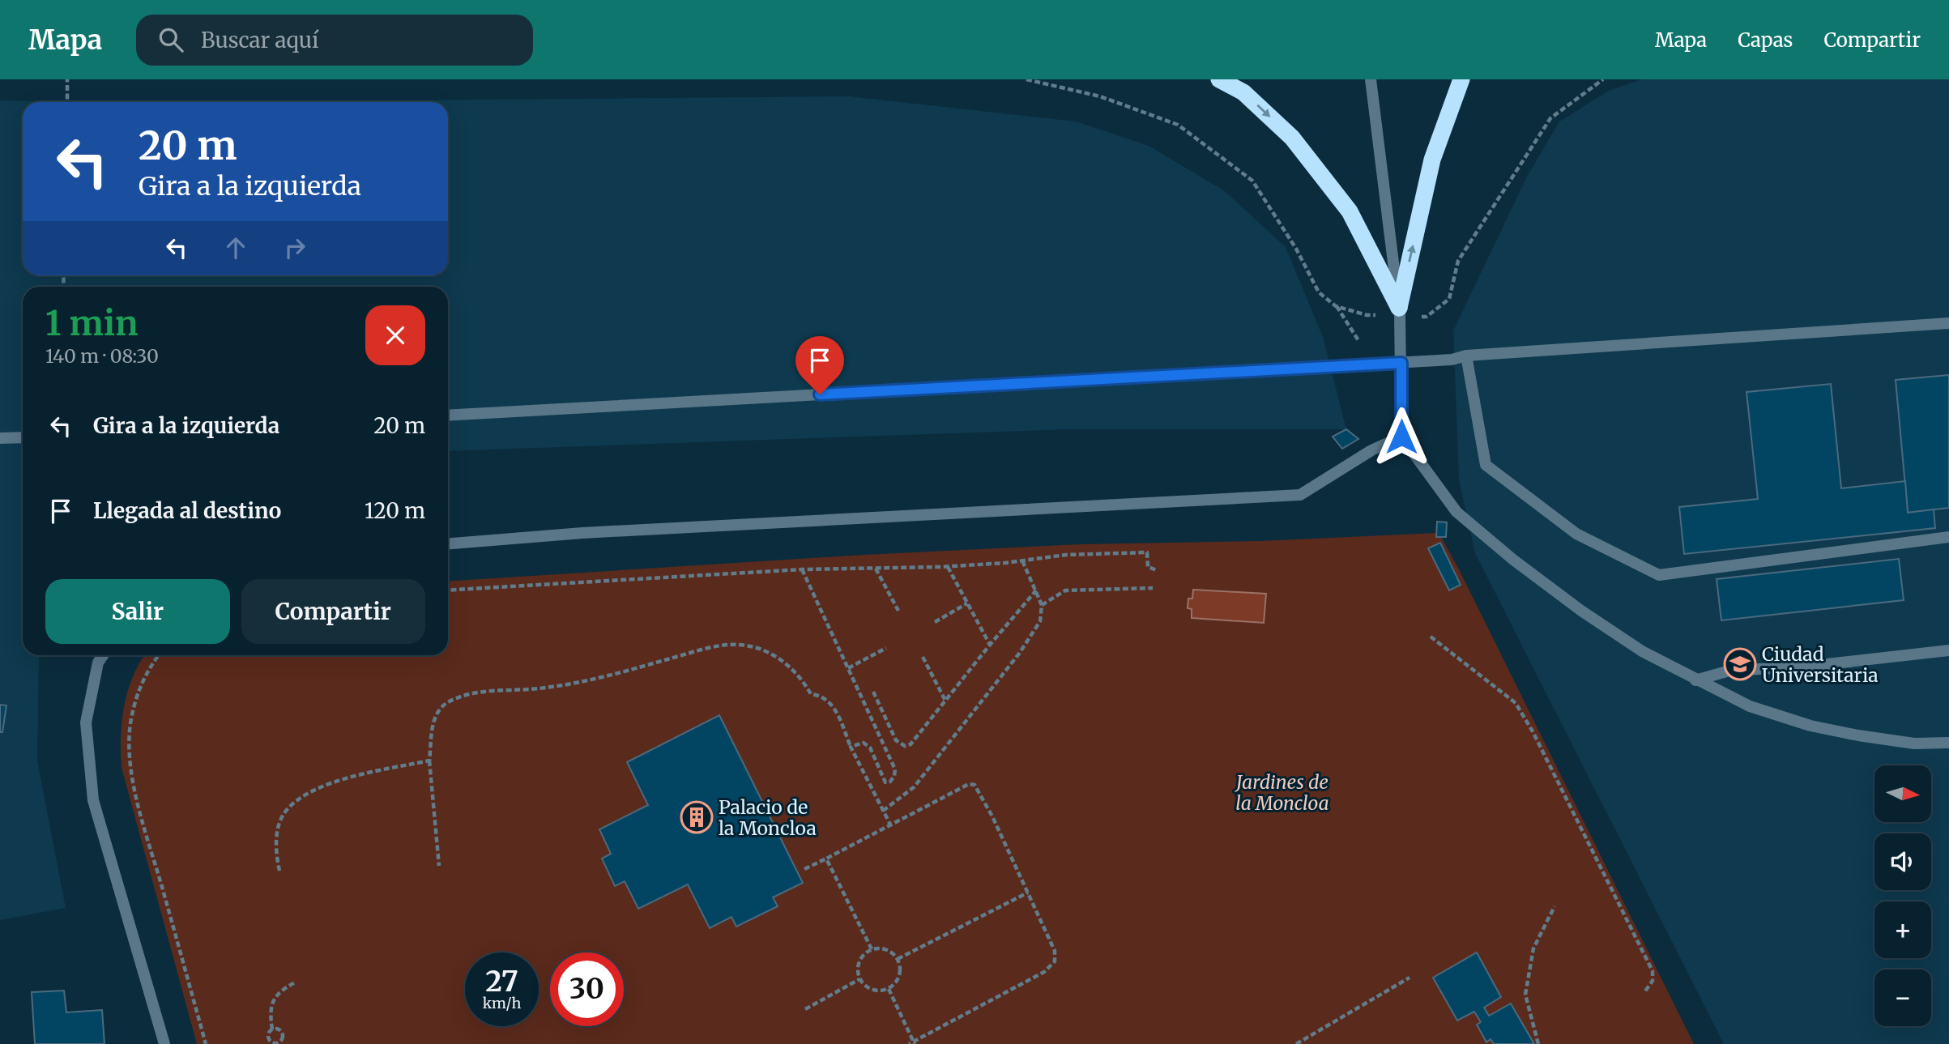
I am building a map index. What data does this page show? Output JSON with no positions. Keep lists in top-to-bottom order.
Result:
{
  "parks": ["Jardines de la Moncloa"],
  "places": {
    "school or university": ["Ciudad Universitaria"],
    "building": ["Palacio de la Moncloa"]
  },
  "north": "right",
  "page": {
    "header": "Mapa",
    "search": "Buscar aquí",
    "nav": ["Mapa", "Capas", "Compartir"],
    "turn": ["20 m", "Gira a la izquierda"],
    "heading": ["1 min", "140 m · 08:30"],
    "list": [
      {
        "name": "Gira a la izquierda",
        "value": "20 m"
      },
      {
        "name": "Llegada al destino",
        "value": "120 m"
      }
    ],
    "buttons": ["Salir", "Compartir"],
    "map_buttons": ["+", "−"],
    "speed": "27 km/h",
    "limit": "30"
  }
}
